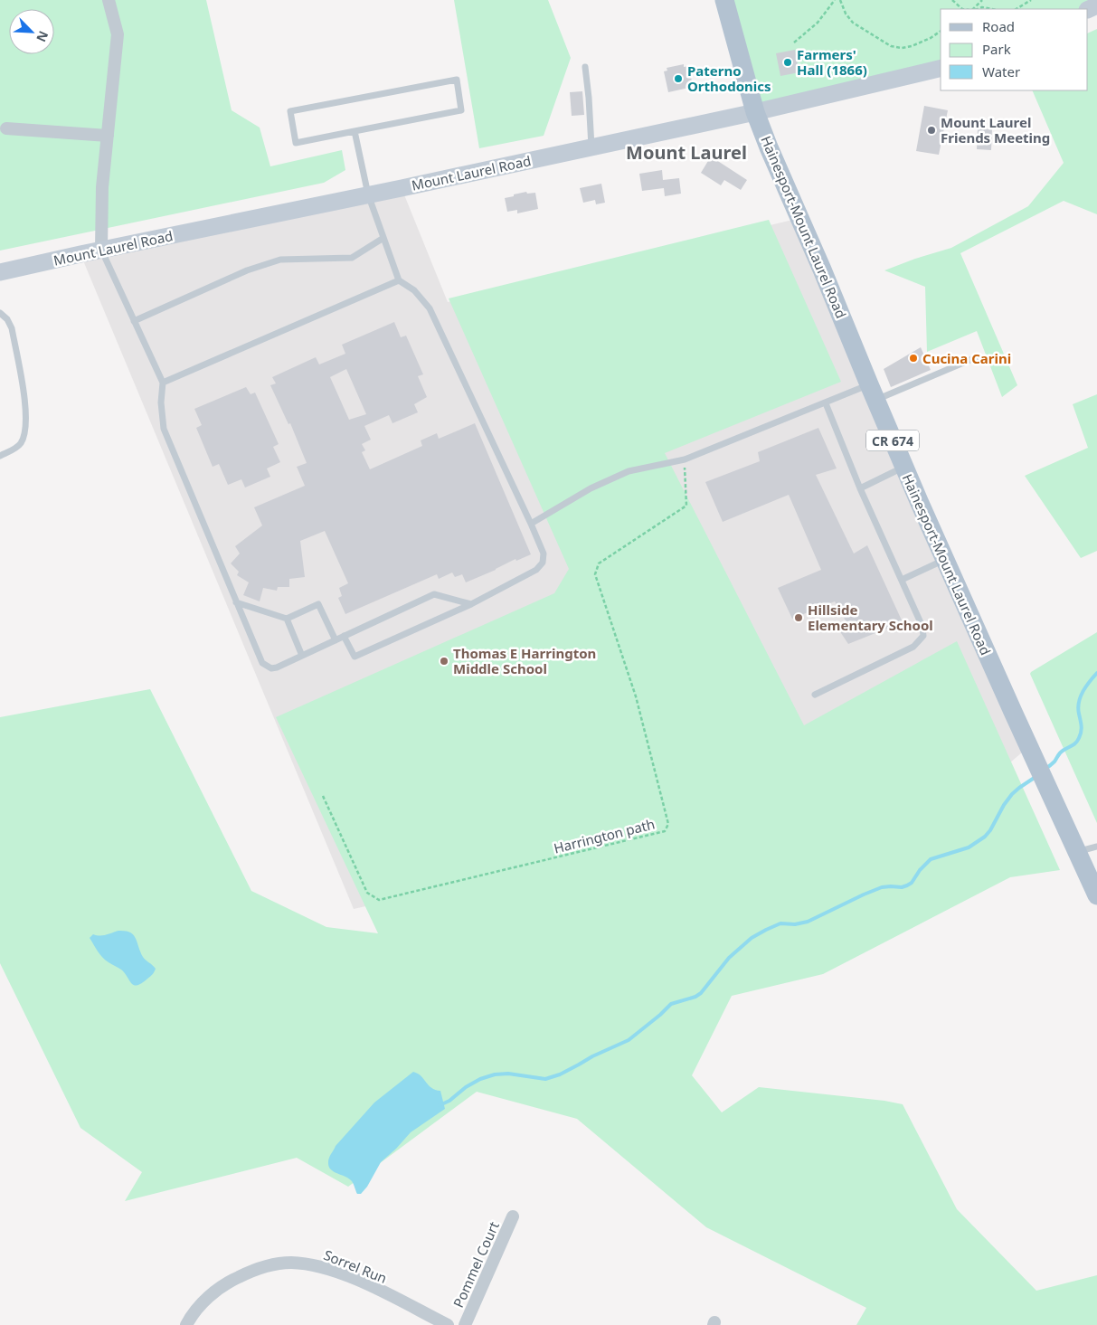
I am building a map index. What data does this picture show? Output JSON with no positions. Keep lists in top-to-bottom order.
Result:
{
  "streets": {
    "main road": ["Mount Laurel Road", "Hainesport-Mount Laurel Road", "CR 674"],
    "street": ["Pommel Court", "Sorrel Run"],
    "path": ["Harrington path"]
  },
  "crossings": [
    ["Mount Laurel Road", "Hainesport-Mount Laurel Road"]
  ],
  "districts": ["Mount Laurel"],
  "places": [
    "Farmers' Hall (1866)",
    "Paterno Orthodonics",
    "Mount Laurel Friends Meeting",
    "Cucina Carini",
    "Hillside Elementary School",
    "Thomas E Harrington Middle School"
  ],
  "legend": ["Road", "Park", "Water"],
  "north": "bottom right"
}
